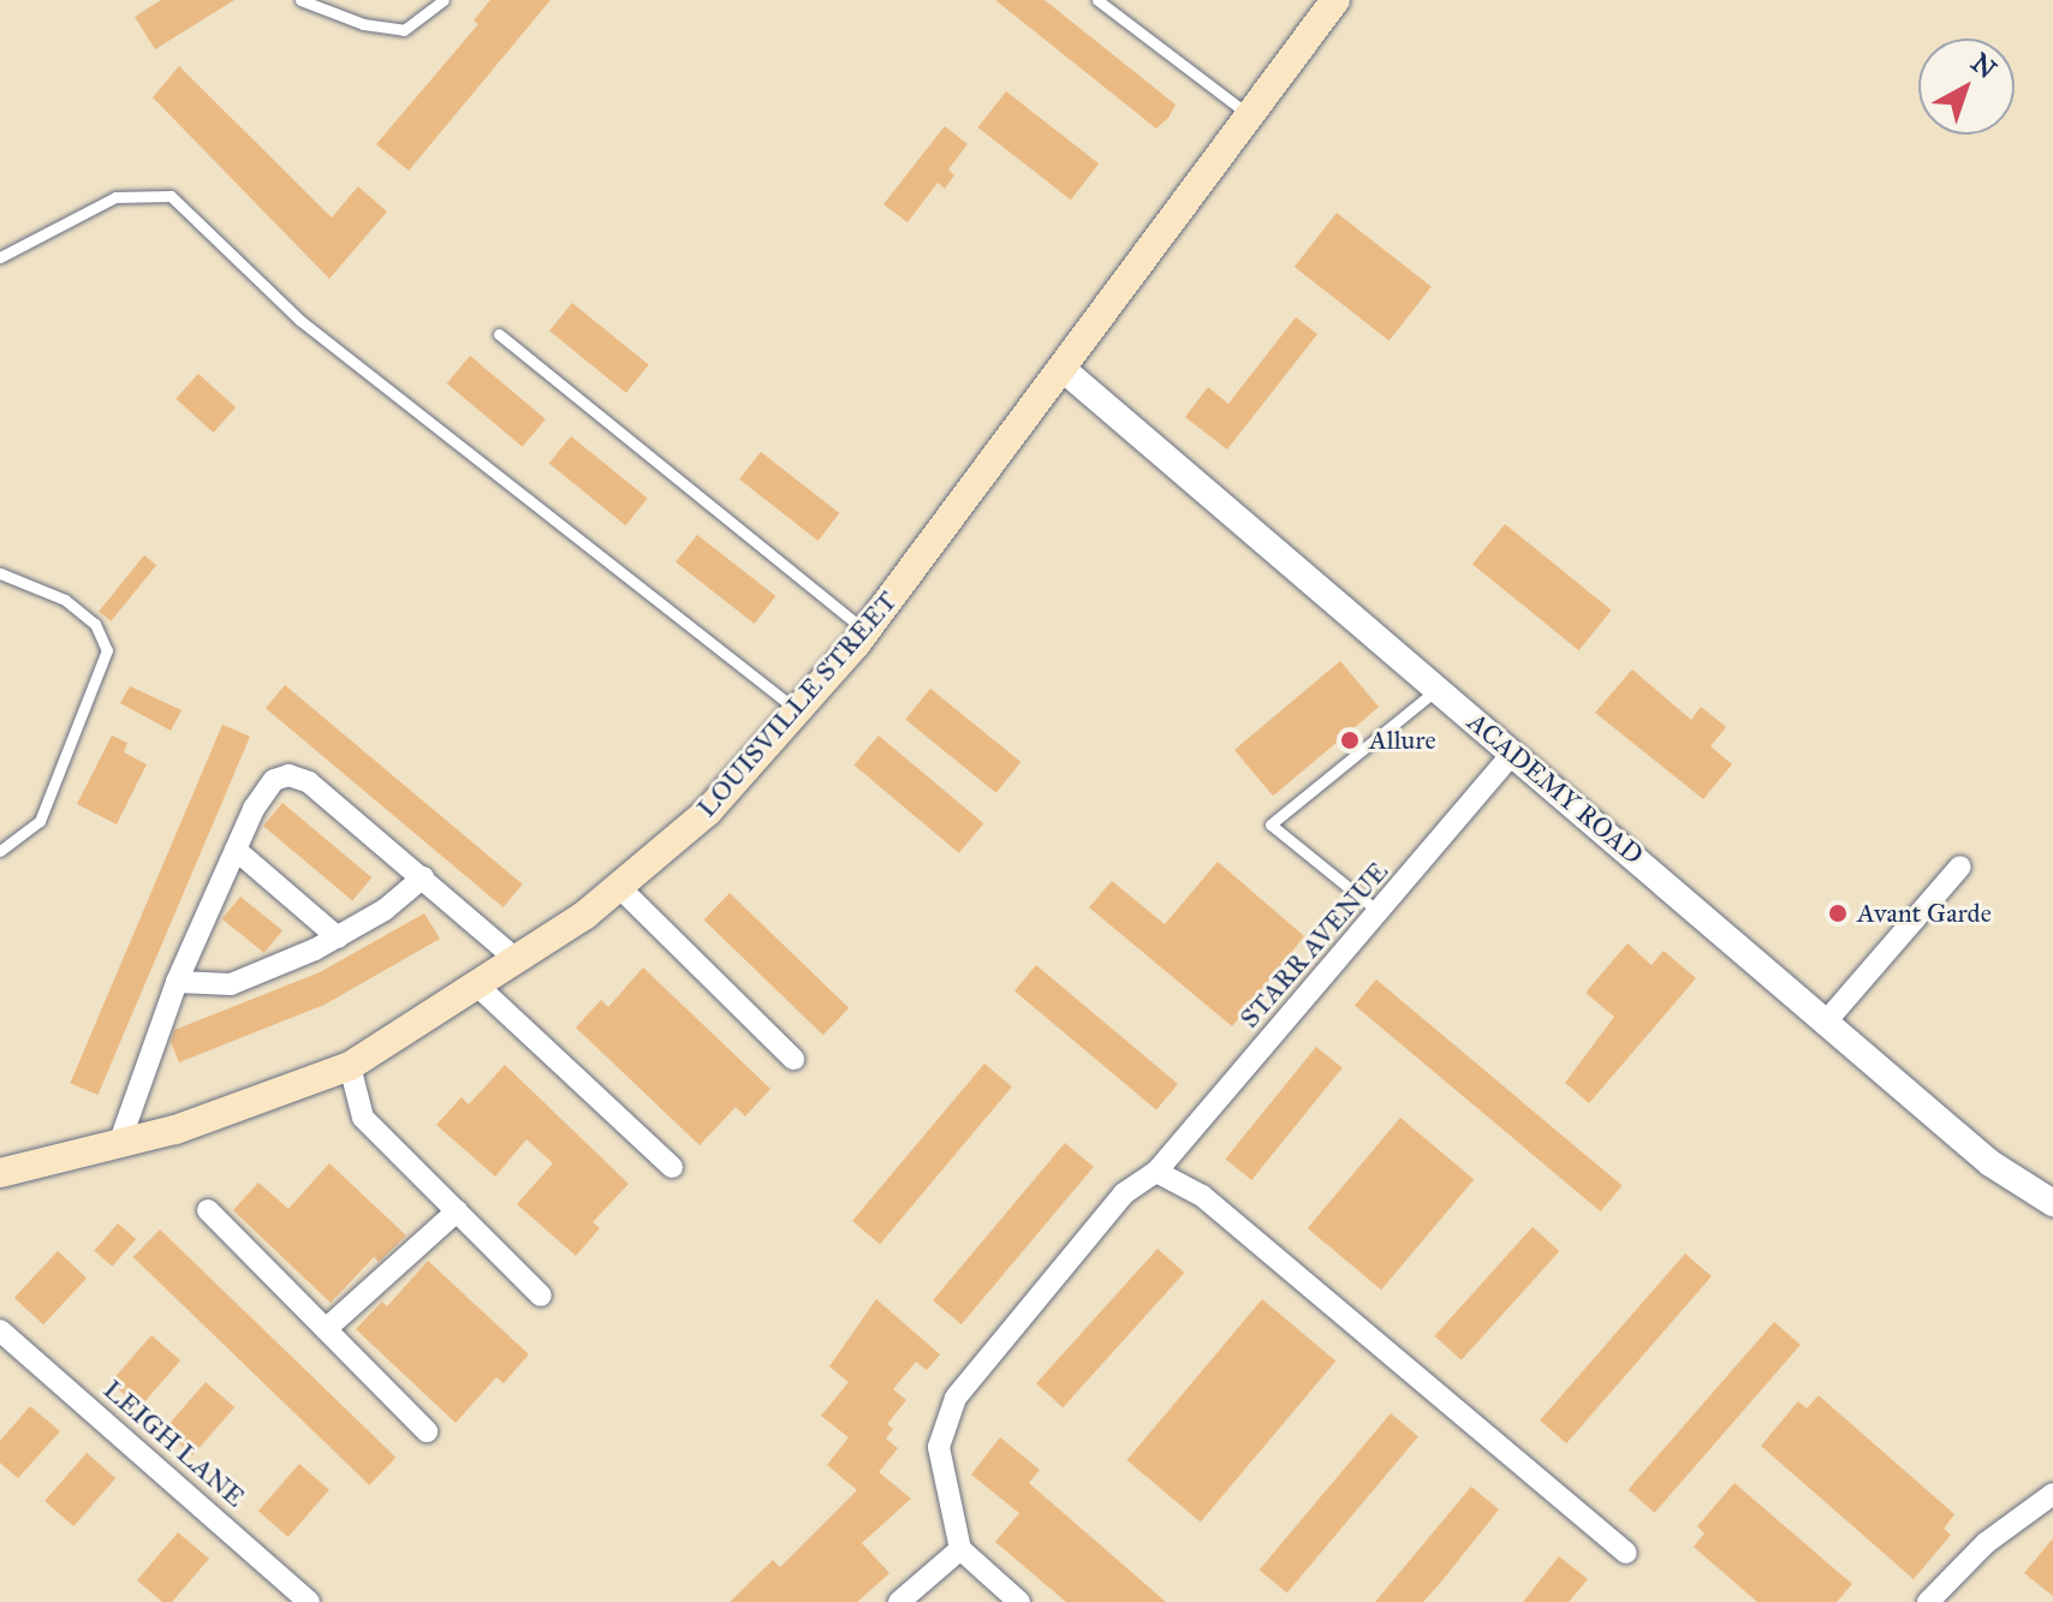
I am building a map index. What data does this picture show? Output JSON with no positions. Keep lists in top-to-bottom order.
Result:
{
  "streets": {
    "main road": ["LOUISVILLE STREET"],
    "street": ["ACADEMY ROAD", "STARR AVENUE", "LEIGH LANE"]
  },
  "crossings": [
    ["LOUISVILLE STREET", "ACADEMY ROAD"],
    ["ACADEMY ROAD", "STARR AVENUE"]
  ],
  "places": ["Allure", "Avant Garde"],
  "north": "top right"
}
